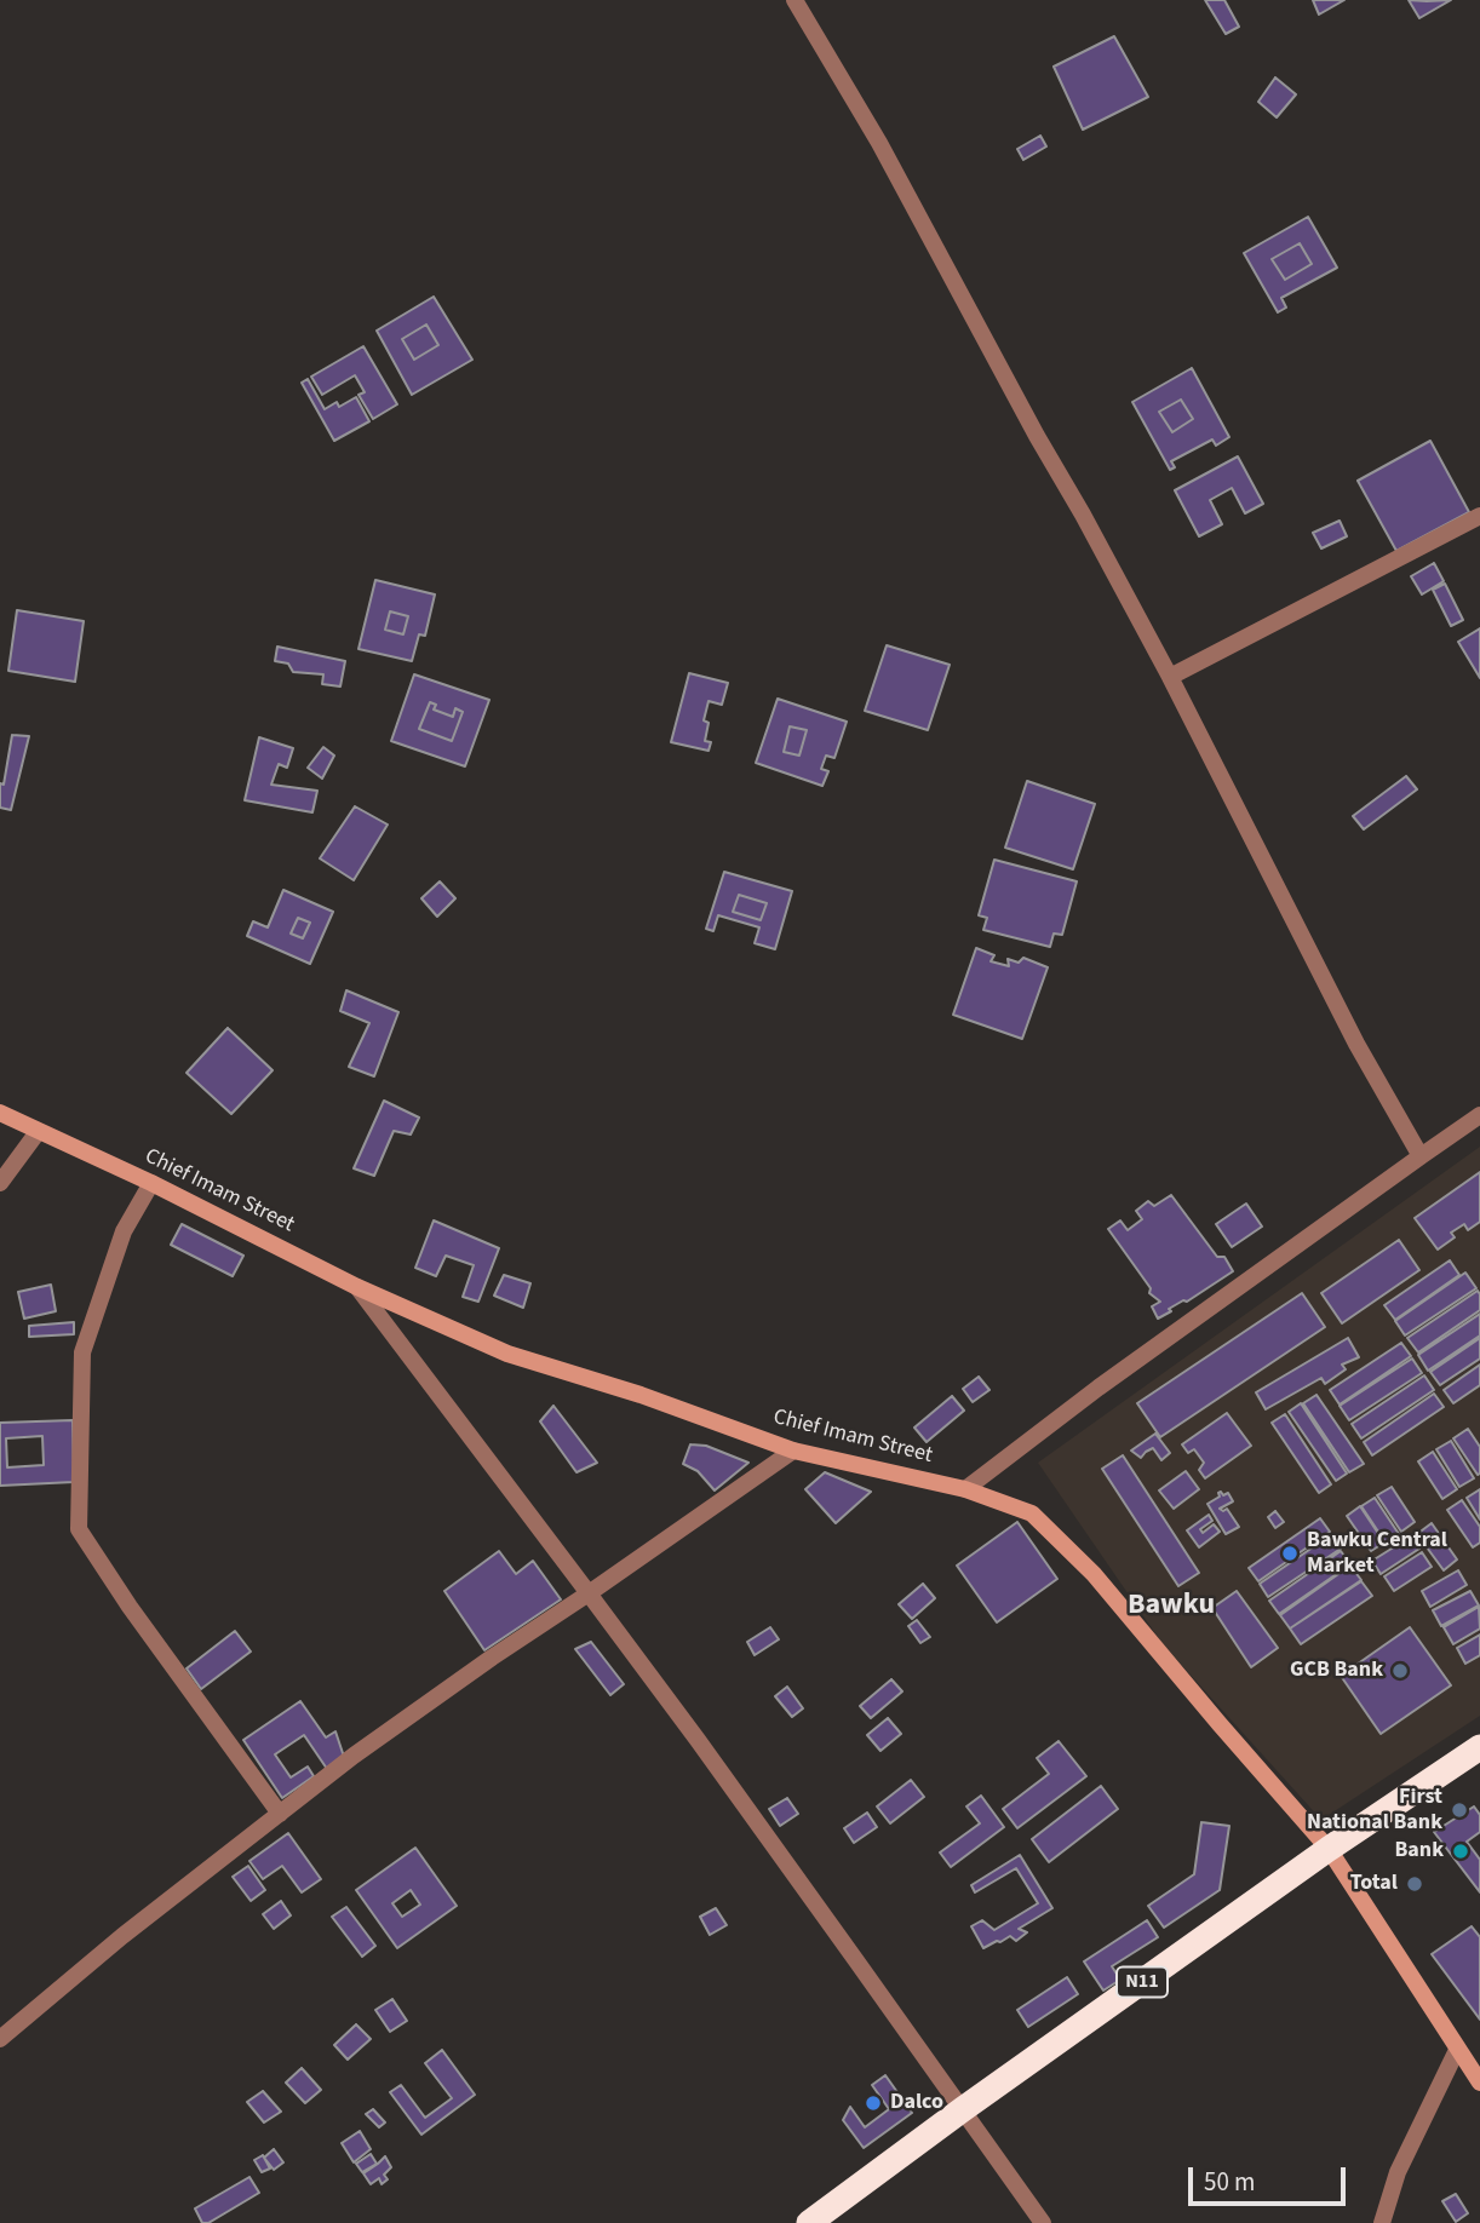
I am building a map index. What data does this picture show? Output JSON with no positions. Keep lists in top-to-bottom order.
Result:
{
  "streets": {
    "highway": ["N11"],
    "street": ["Chief Imam Street"]
  },
  "crossings": [
    ["Chief Imam Street", "N11"]
  ],
  "districts": ["Bawku"],
  "places": [
    "Bawku Central Market",
    "GCB Bank",
    "First National Bank",
    "Bank",
    "Total",
    "Dalco"
  ],
  "scale_bar": "50 m"
}
